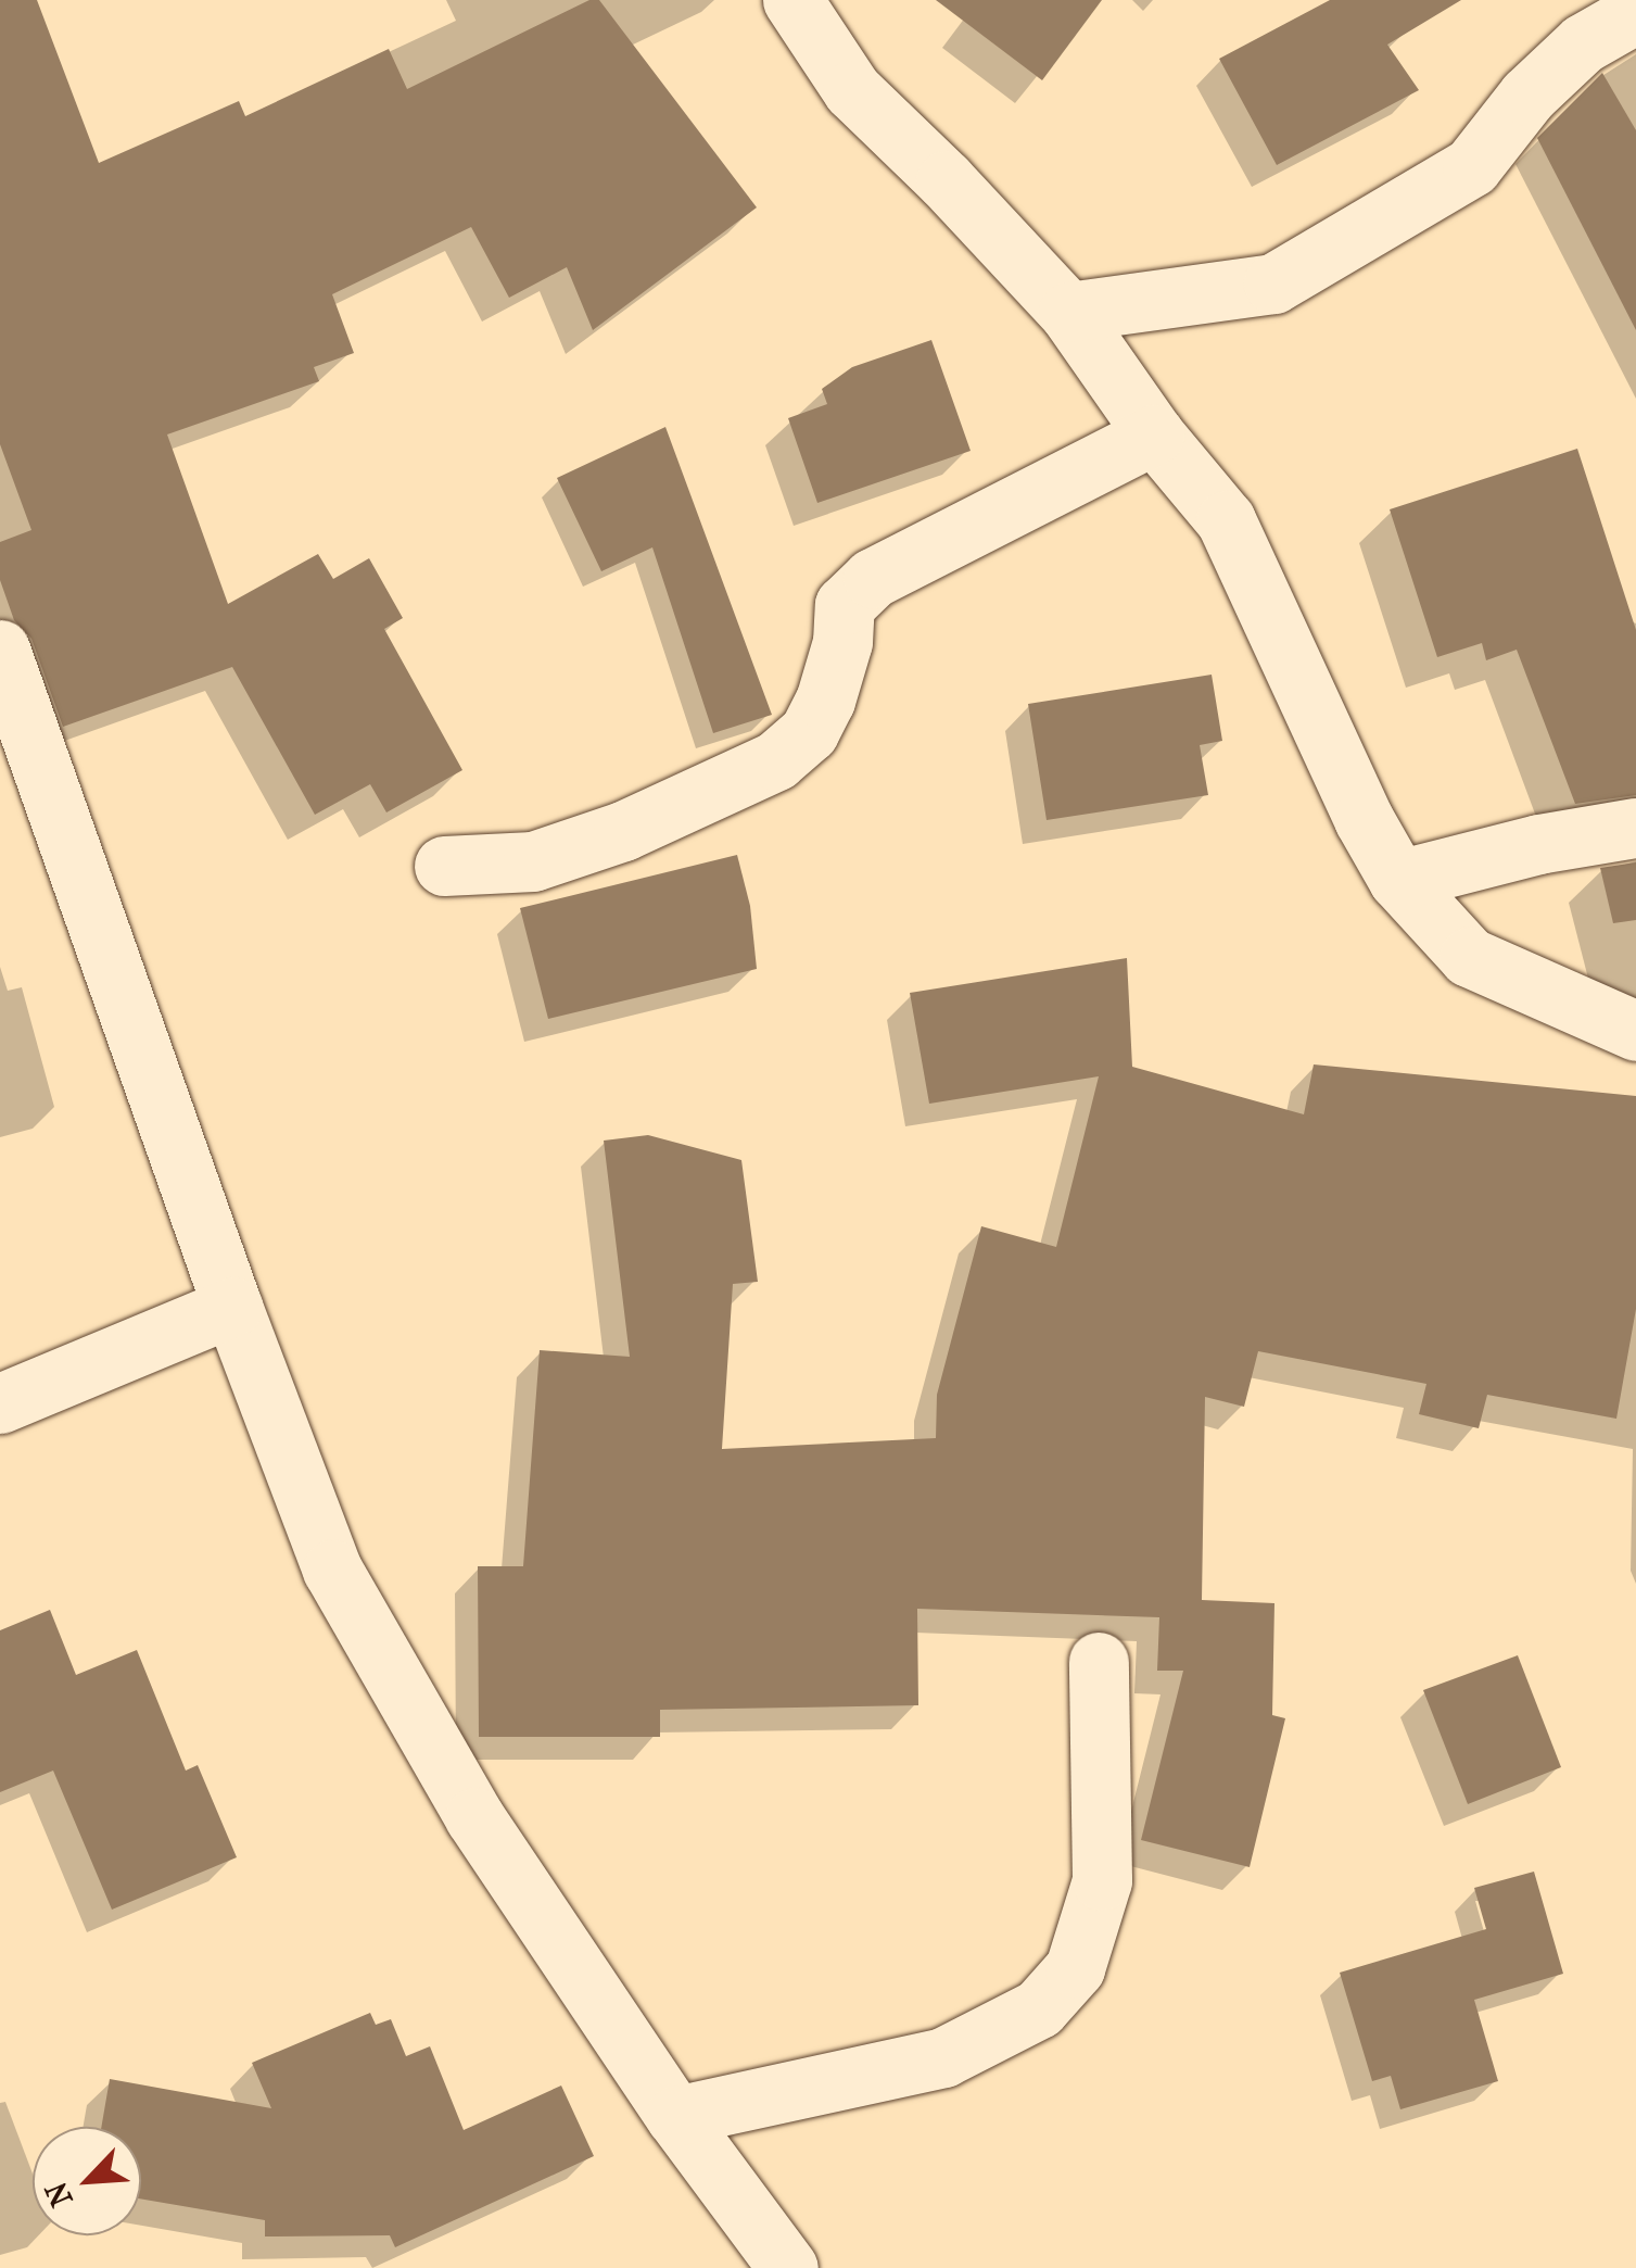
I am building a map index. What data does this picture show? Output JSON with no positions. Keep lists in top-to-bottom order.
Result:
{
  "north": "bottom left"
}
